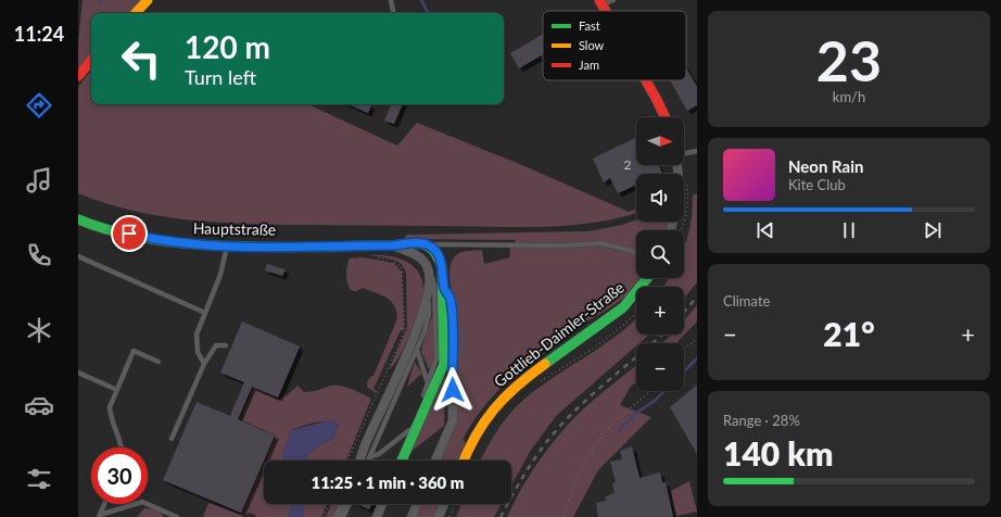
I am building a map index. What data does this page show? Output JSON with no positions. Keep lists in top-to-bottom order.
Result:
{
  "streets": {
    "street": ["Hauptstraße", "Gottlieb-Daimler-Straße"]
  },
  "house_numbers": ["2"],
  "legend": ["Fast", "Slow", "Jam"],
  "north": "right",
  "page": {
    "tabs": "11:24",
    "tile": [
      ["23", "km/h"],
      "Climate",
      ["Range · 28%", "140 km"]
    ],
    "turn": ["120 m", "Turn left"],
    "map_buttons": ["+", "−"],
    "song": ["Neon Rain", "Kite Club"],
    "heat": ["−", "21°", "+"],
    "limit": "30",
    "trip": "11:25 · 1 min · 360 m"
  }
}
